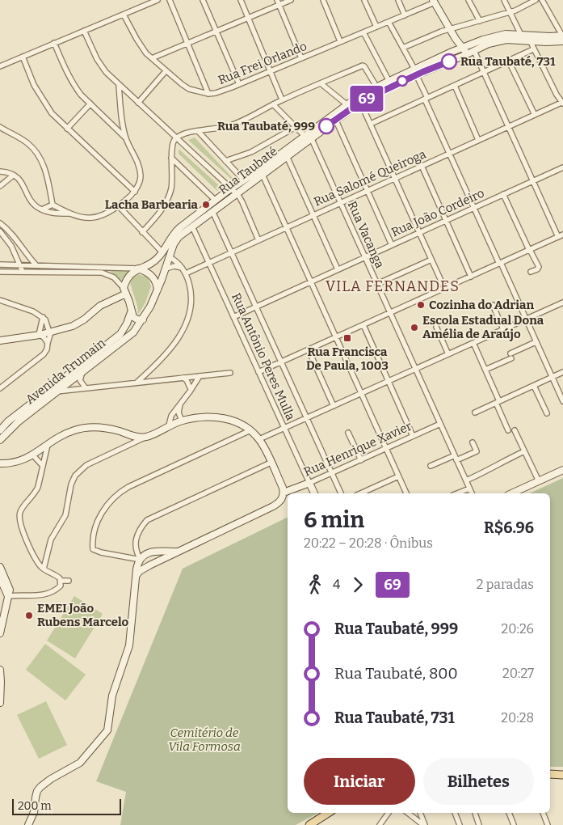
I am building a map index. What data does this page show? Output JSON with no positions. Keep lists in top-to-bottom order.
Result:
{
  "streets": {
    "main road": [
      "Rua Taubaté",
      "Rua Antônio Peres Mulla",
      "Avenida Trumain",
      "Rua Henrique Xavier"
    ],
    "street": [
      "Rua Frei Orlando",
      "Rua Salomé Queiroga",
      "Rua João Cordeiro",
      "Rua Vacanga"
    ]
  },
  "crossings": [
    ["Rua Taubaté", "Rua Vacanga"],
    ["Rua Taubaté", "Rua Antônio Peres Mulla"],
    ["Rua Taubaté", "Avenida Trumain"],
    ["Rua Salomé Queiroga", "Rua Vacanga"],
    ["Rua Salomé Queiroga", "Rua Antônio Peres Mulla"],
    ["Rua João Cordeiro", "Rua Vacanga"],
    ["Rua João Cordeiro", "Rua Antônio Peres Mulla"],
    ["Rua Vacanga", "Rua Henrique Xavier"],
    ["Rua Antônio Peres Mulla", "Rua Henrique Xavier"]
  ],
  "districts": ["VILA FERNANDES"],
  "parks": ["Cemitério de Vila Formosa"],
  "places": {
    "other": [
      "Rua Taubaté, 731",
      "Rua Taubaté, 999",
      "Lacha Barbearia",
      "Cozinha do Adrian",
      "Escola Estadual Dona Amélia de Araújo",
      "EMEI João Rubens Marcelo"
    ],
    "transit": ["Rua Francisca De Paula, 1003"]
  },
  "lines": ["bus line 69"],
  "scale_bar": "200 m",
  "page": {
    "on_map": "69",
    "heading": ["6 min", "20:22 – 20:28 · Ônibus", "R$6.96"],
    "legs": ["4", "69", "2 paradas"],
    "list": [
      {
        "name": "Rua Taubaté, 999",
        "value": "20:26"
      },
      {
        "name": "Rua Taubaté, 800",
        "value": "20:27"
      },
      {
        "name": "Rua Taubaté, 731",
        "value": "20:28"
      }
    ],
    "buttons": ["Iniciar", "Bilhetes"],
    "scale": "200 m"
  }
}
